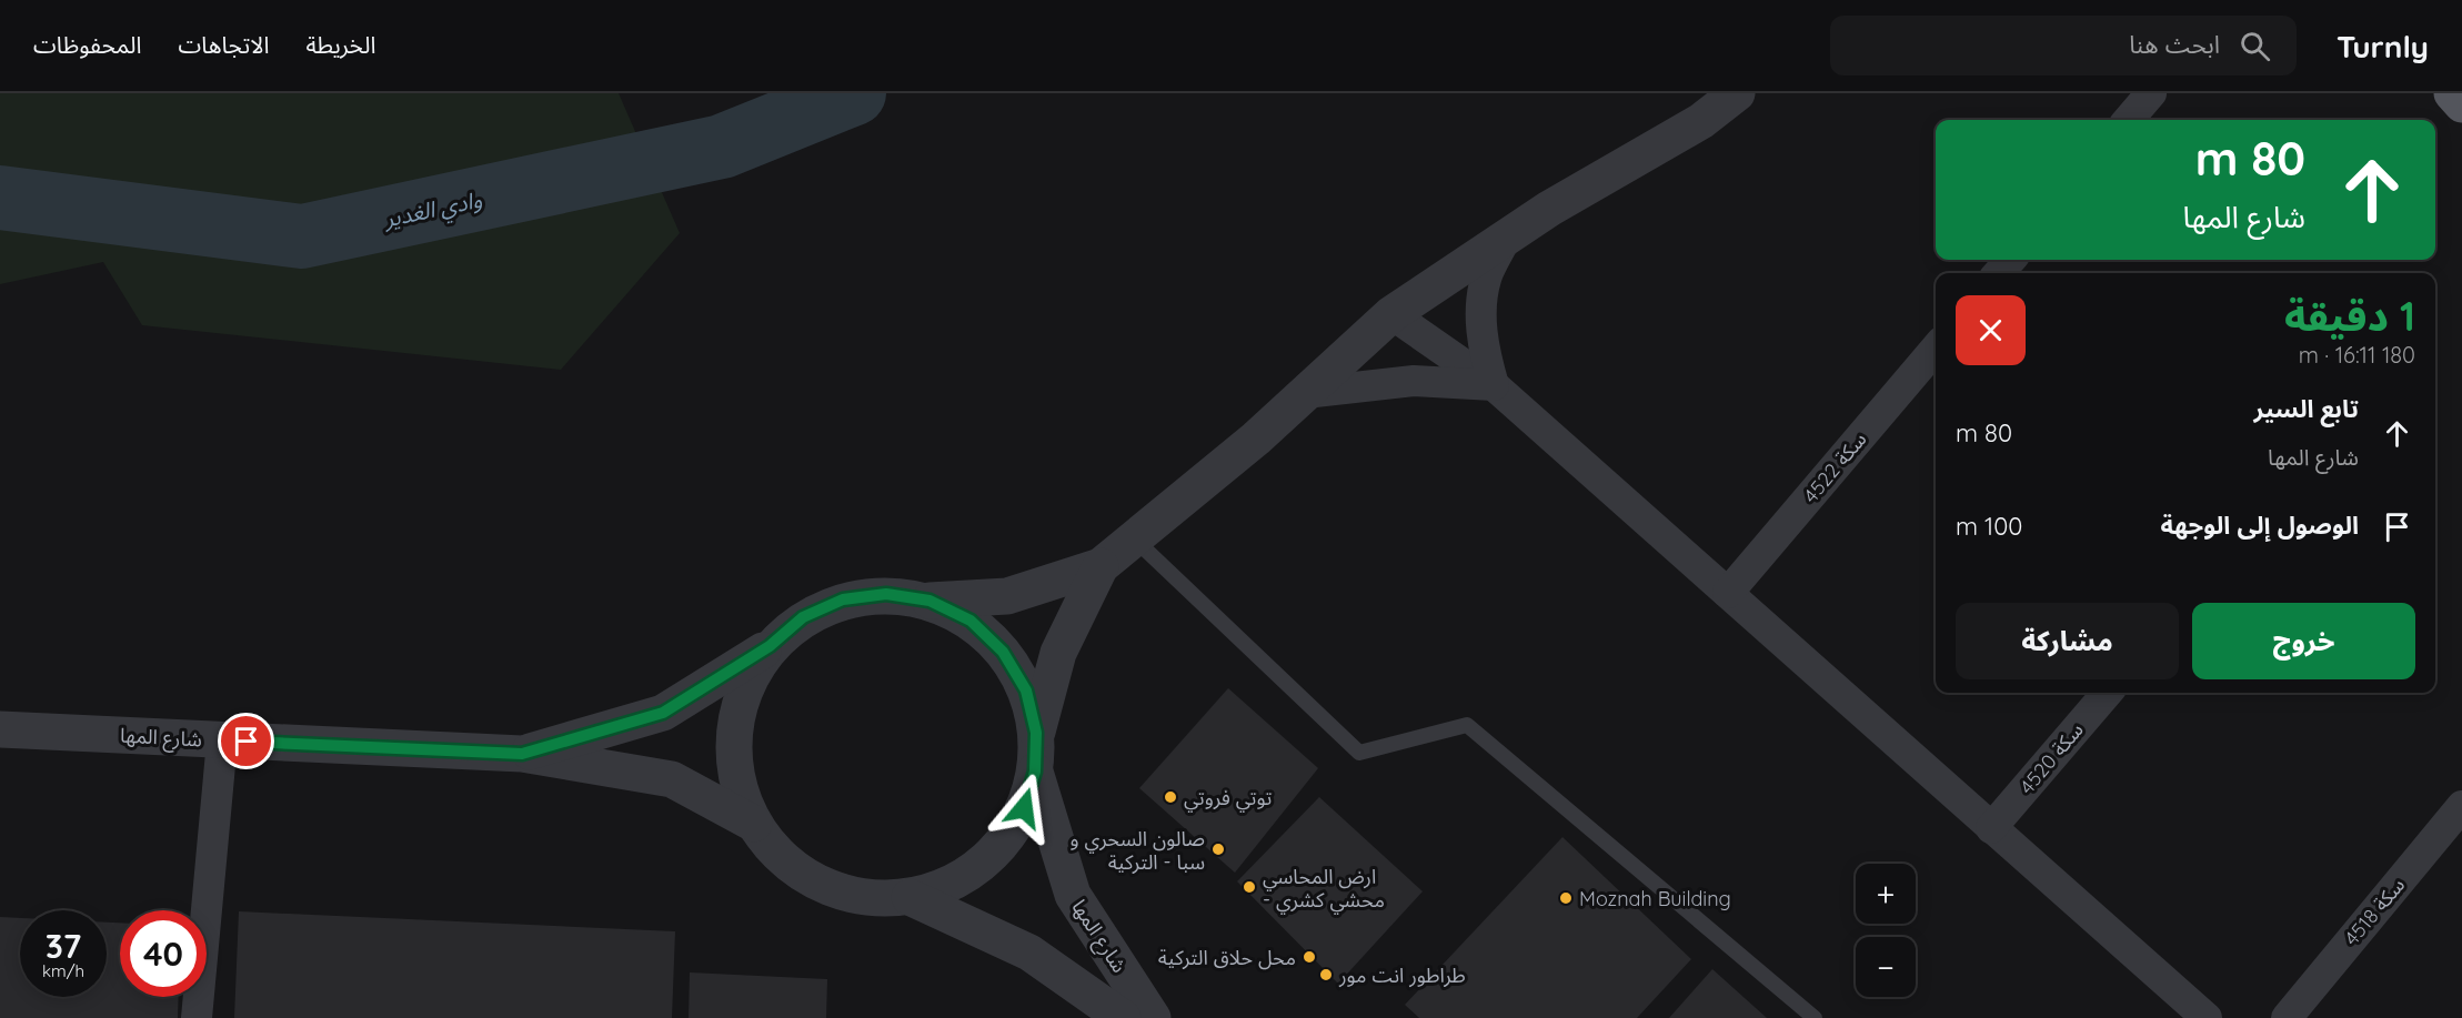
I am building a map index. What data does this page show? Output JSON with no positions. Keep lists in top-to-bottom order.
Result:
{
  "streets": {
    "street": [
      "سكة 4522",
      "شارع المها",
      "سكة 4520",
      "سكة 4518"
    ]
  },
  "water": ["وادي الغدير"],
  "places": [
    "توتي فروتي",
    "صالون السحري و سبا - التركية",
    "ارض المحاسي - محشي كشري",
    "Moznah Building",
    "محل حلاق التركية",
    "طراطور انت مور"
  ],
  "page": {
    "header": "Turnly",
    "search": "ابحث هنا",
    "nav": ["الخريطة", "الاتجاهات", "المحفوظات"],
    "turn": ["80 m", "شارع المها"],
    "heading": ["1 دقيقة", "180 m · 16:11"],
    "list": [
      {
        "name": "تابع السير",
        "note": "شارع المها",
        "value": "80 m"
      },
      {
        "name": "الوصول إلى الوجهة",
        "value": "100 m"
      }
    ],
    "buttons": ["خروج", "مشاركة"],
    "map_buttons": ["+", "−"],
    "speed": "37 km/h",
    "limit": "40"
  }
}
